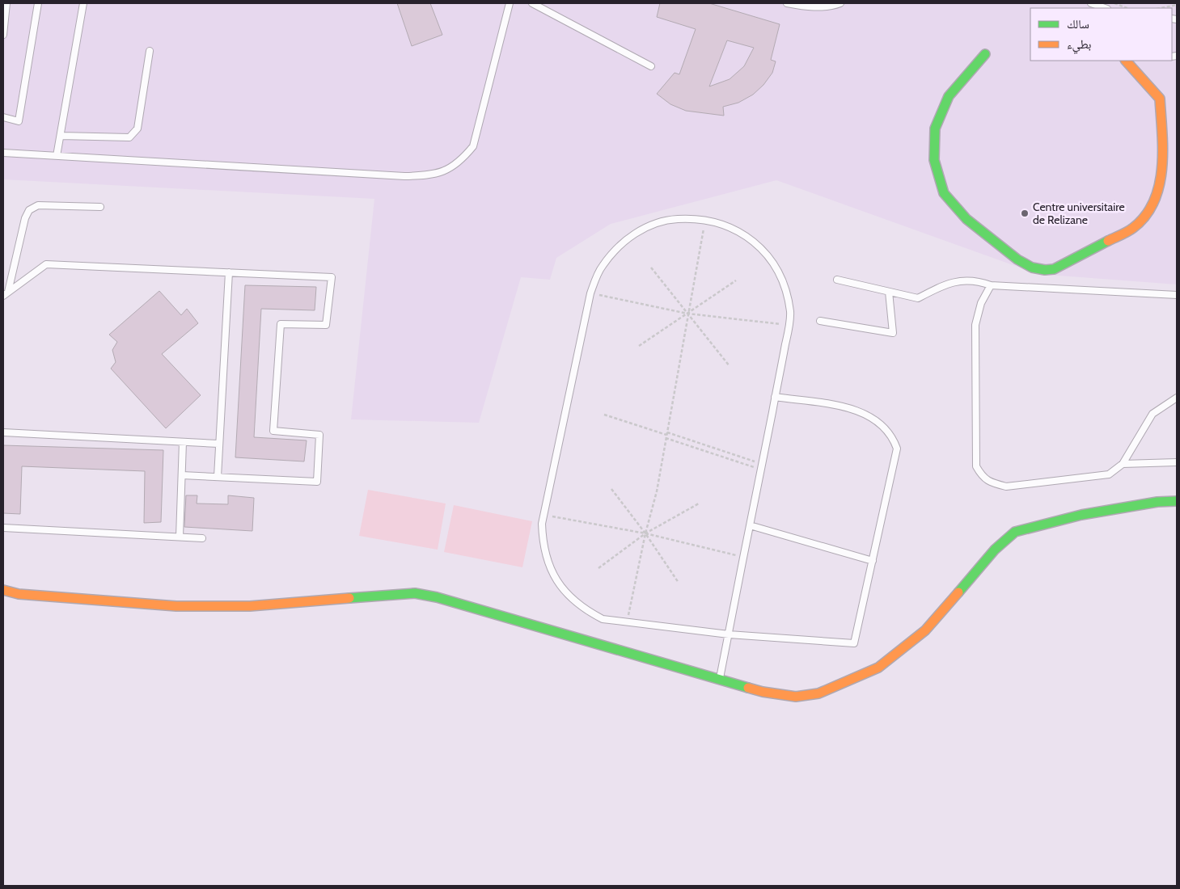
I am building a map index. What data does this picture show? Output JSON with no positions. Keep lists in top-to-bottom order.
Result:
{
  "places": ["Centre universitaire de Relizane"],
  "legend": ["سالك", "بطيء"]
}
